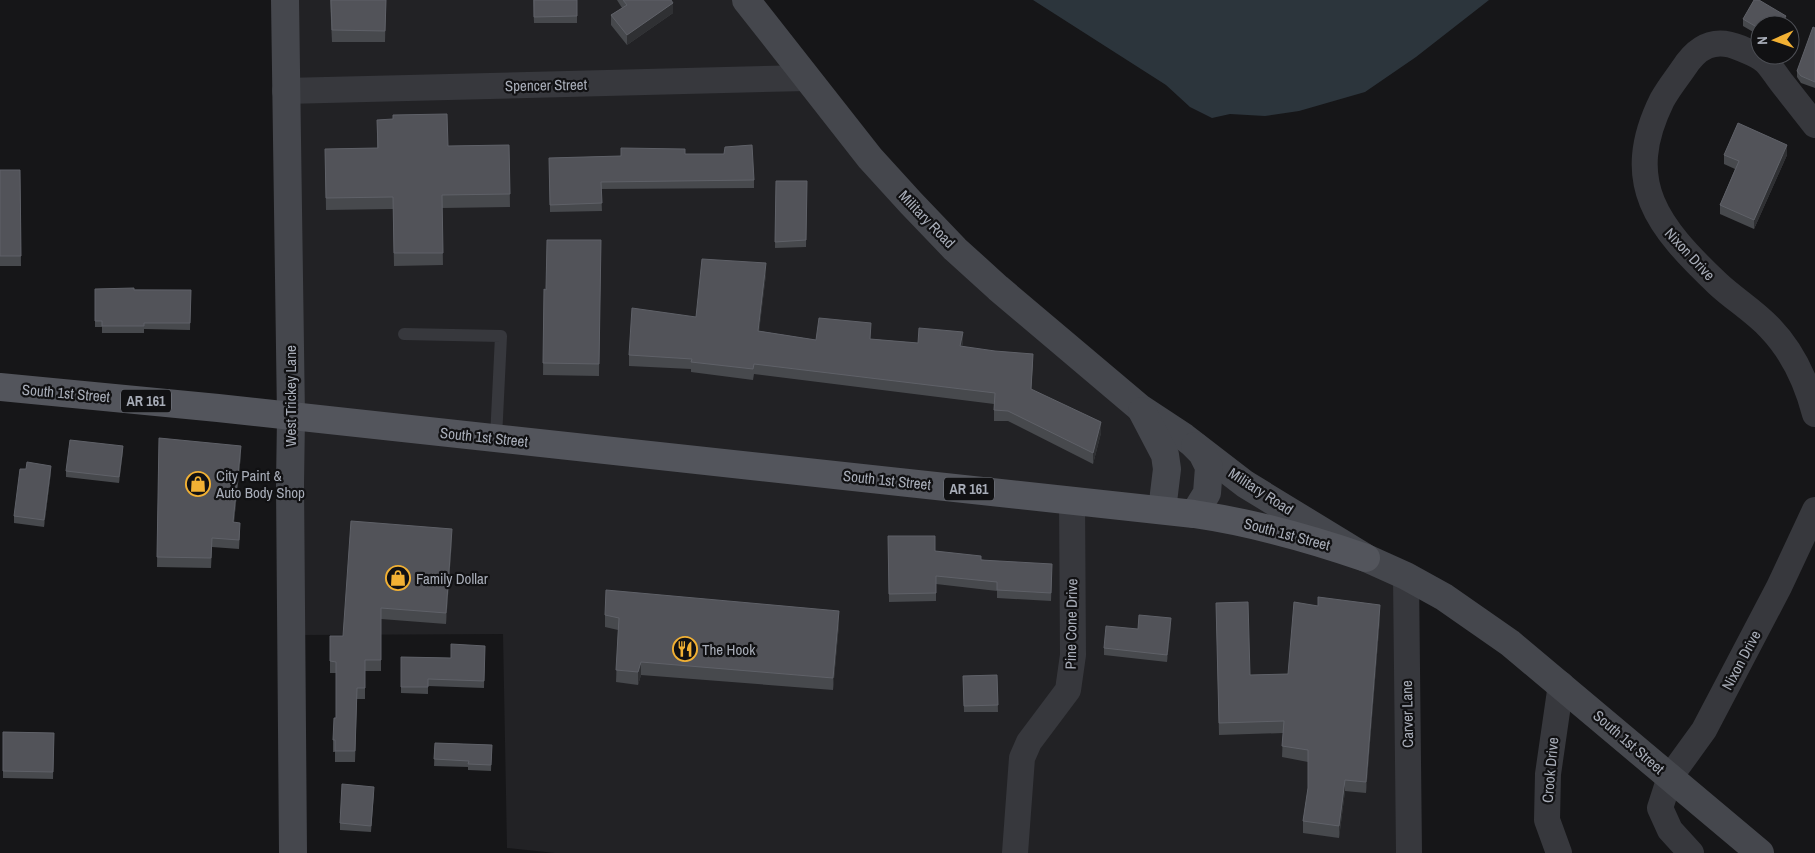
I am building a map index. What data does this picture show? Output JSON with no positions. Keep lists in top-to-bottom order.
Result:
{
  "streets": {
    "main road": ["South 1st Street", "AR 161"],
    "street": [
      "Spencer Street",
      "Military Road",
      "Nixon Drive",
      "West Trickey Lane",
      "Pine Cone Drive",
      "Carver Lane",
      "Crook Drive"
    ]
  },
  "crossings": [
    ["Spencer Street", "Military Road"],
    ["Spencer Street", "West Trickey Lane"],
    ["Military Road", "South 1st Street"],
    ["Nixon Drive", "South 1st Street"],
    ["South 1st Street", "West Trickey Lane"],
    ["South 1st Street", "Pine Cone Drive"],
    ["South 1st Street", "Carver Lane"],
    ["South 1st Street", "Crook Drive"]
  ],
  "places": {
    "shop": ["City Paint & Auto Body Shop", "Family Dollar"],
    "restaurant": ["The Hook"]
  },
  "north": "left"
}
